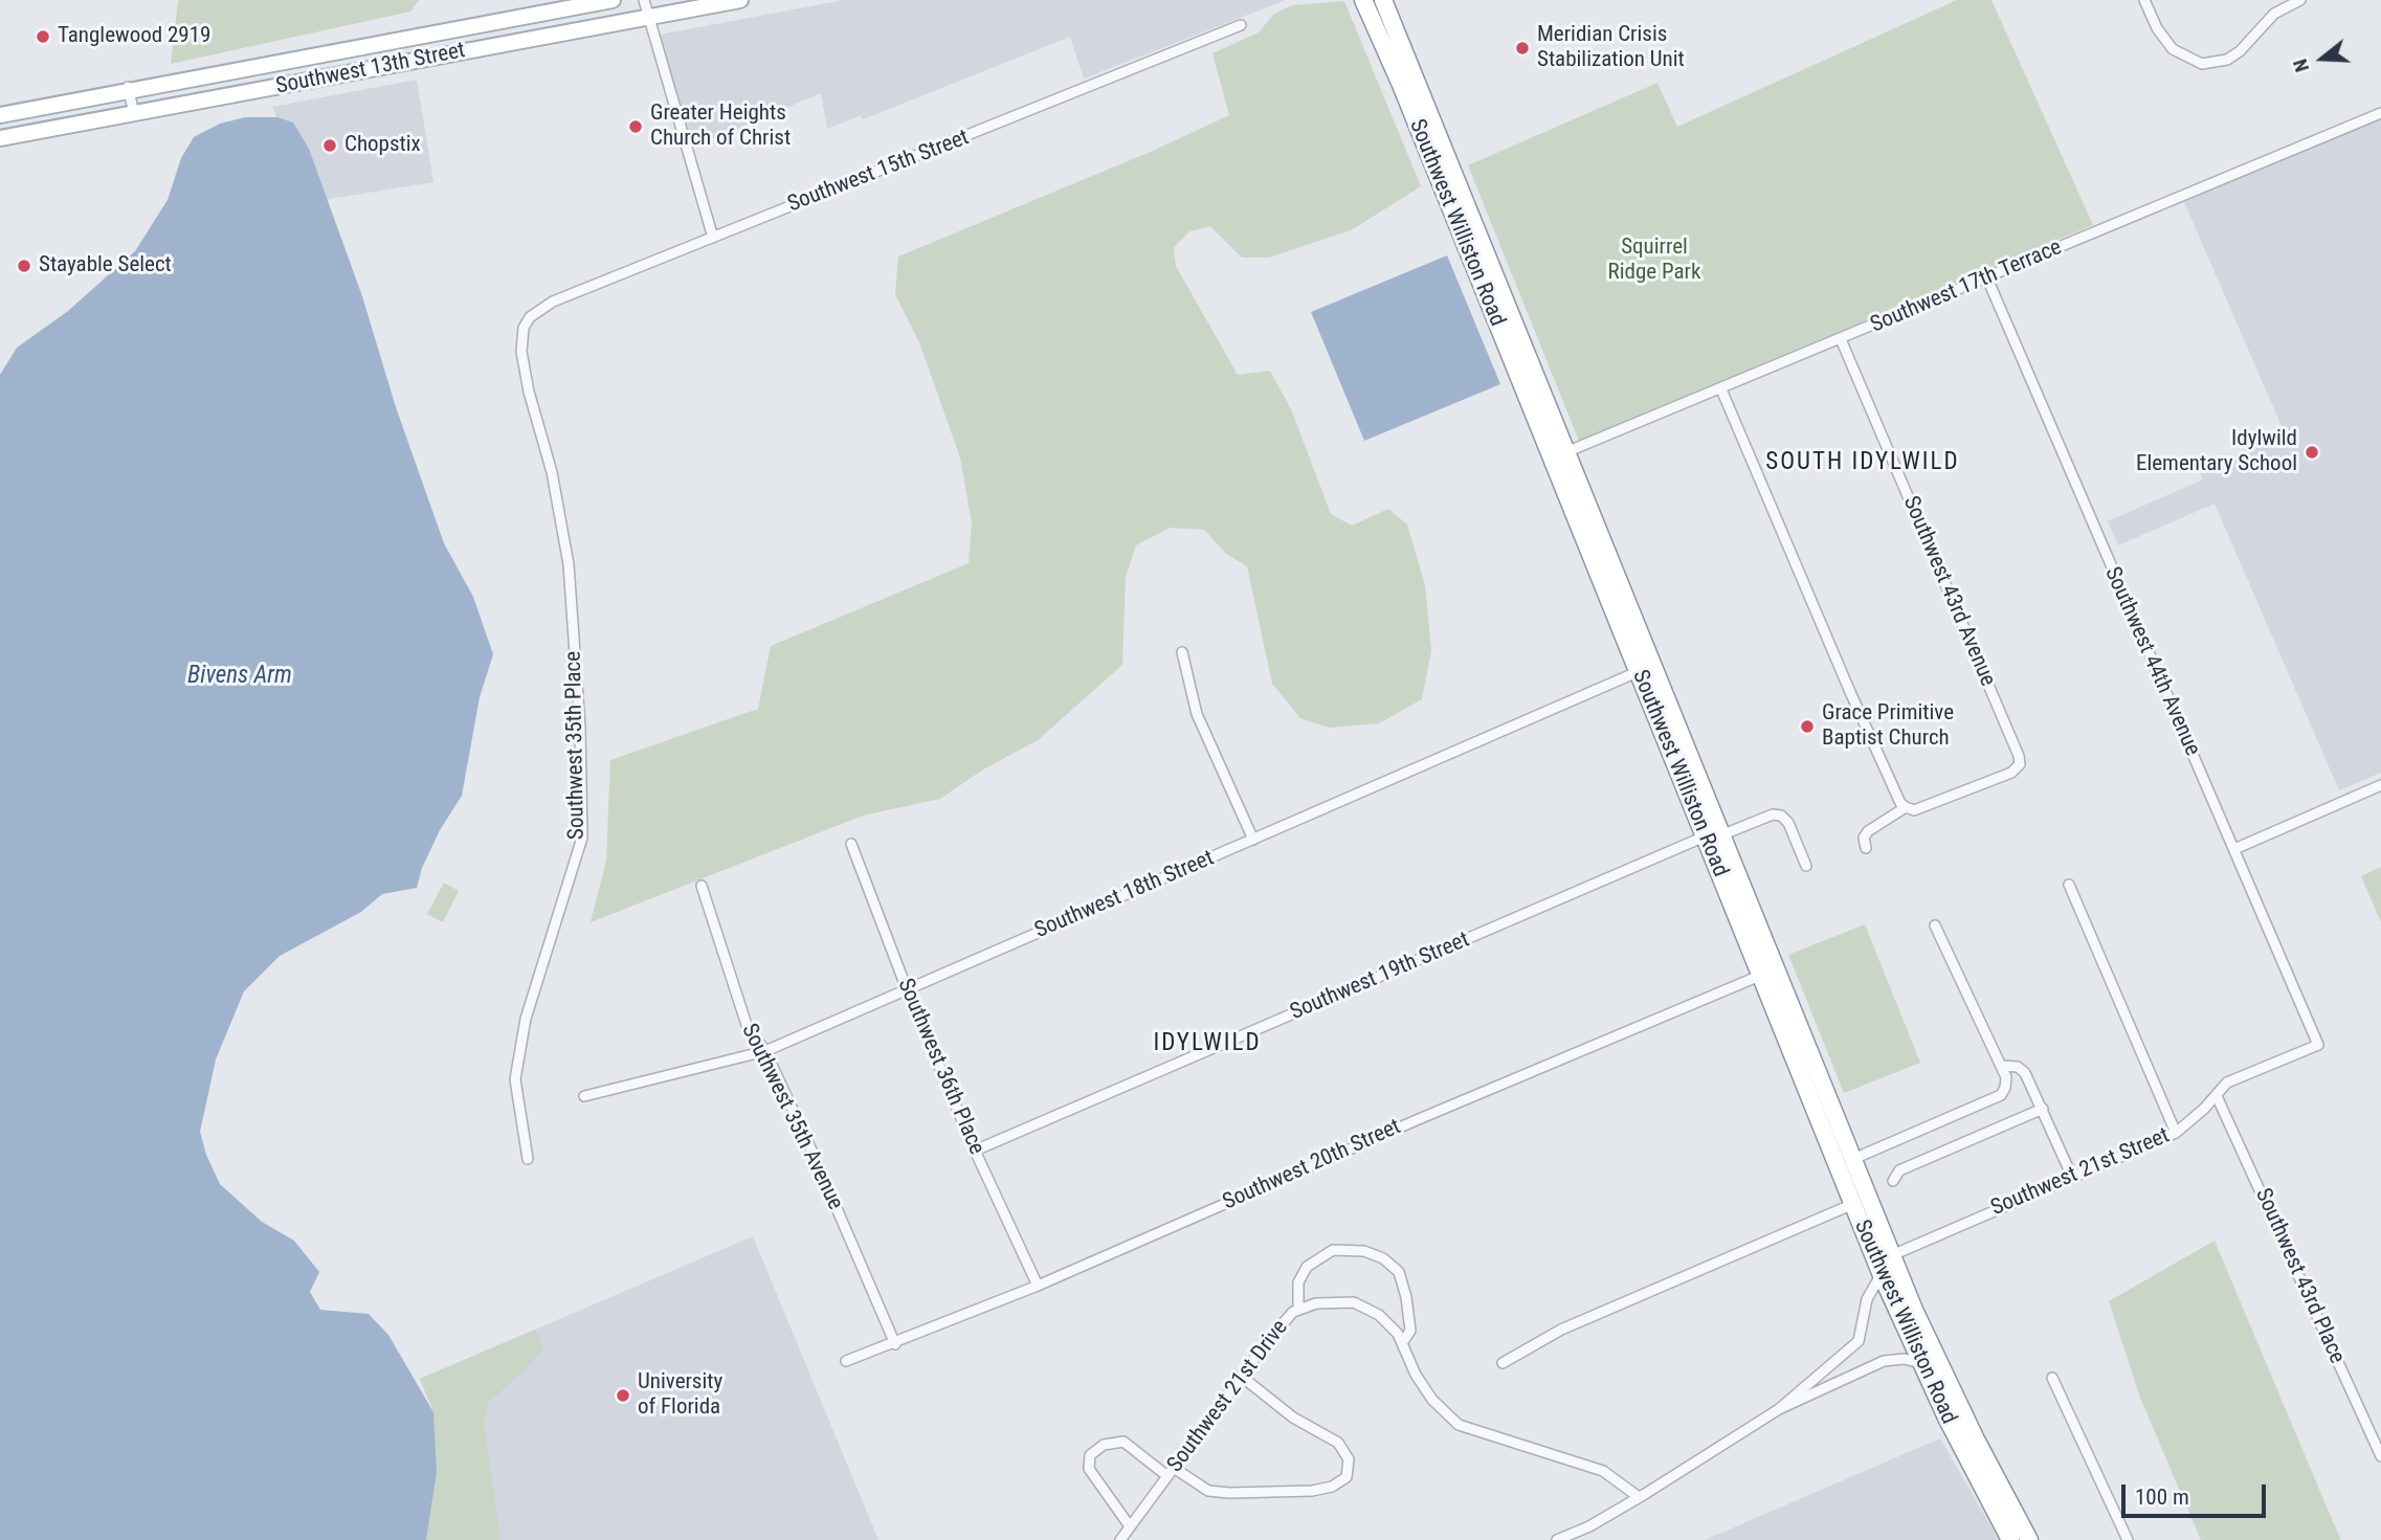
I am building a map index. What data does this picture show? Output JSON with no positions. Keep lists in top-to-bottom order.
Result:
{
  "streets": {
    "highway": ["Southwest Williston Road"],
    "main road": ["Southwest 13th Street"],
    "street": [
      "Southwest 15th Street",
      "Southwest 17th Terrace",
      "Southwest 43rd Avenue",
      "Southwest 44th Avenue",
      "Southwest 35th Place",
      "Southwest 18th Street",
      "Southwest 19th Street",
      "Southwest 36th Place",
      "Southwest 35th Avenue",
      "Southwest 20th Street",
      "Southwest 21st Street",
      "Southwest 43rd Place",
      "Southwest 21st Drive"
    ]
  },
  "crossings": [
    ["Southwest 15th Street", "Southwest 35th Place"],
    ["Southwest Williston Road", "Southwest 17th Terrace"],
    ["Southwest Williston Road", "Southwest 18th Street"],
    ["Southwest Williston Road", "Southwest 19th Street"],
    ["Southwest Williston Road", "Southwest 20th Street"],
    ["Southwest Williston Road", "Southwest 21st Street"],
    ["Southwest 17th Terrace", "Southwest 43rd Avenue"],
    ["Southwest 17th Terrace", "Southwest 44th Avenue"],
    ["Southwest 44th Avenue", "Southwest 21st Street"],
    ["Southwest 18th Street", "Southwest 36th Place"],
    ["Southwest 18th Street", "Southwest 35th Avenue"],
    ["Southwest 19th Street", "Southwest 36th Place"],
    ["Southwest 36th Place", "Southwest 20th Street"],
    ["Southwest 35th Avenue", "Southwest 20th Street"],
    ["Southwest 21st Street", "Southwest 43rd Place"]
  ],
  "districts": ["SOUTH IDYLWILD", "IDYLWILD"],
  "water": ["Bivens Arm"],
  "parks": ["Squirrel Ridge Park"],
  "places": [
    "Tanglewood 2919",
    "Meridian Crisis Stabilization Unit",
    "Greater Heights Church of Christ",
    "Chopstix",
    "Stayable Select",
    "Idylwild Elementary School",
    "Grace Primitive Baptist Church",
    "University of Florida"
  ],
  "scale_bar": "100 m",
  "north": "left"
}
